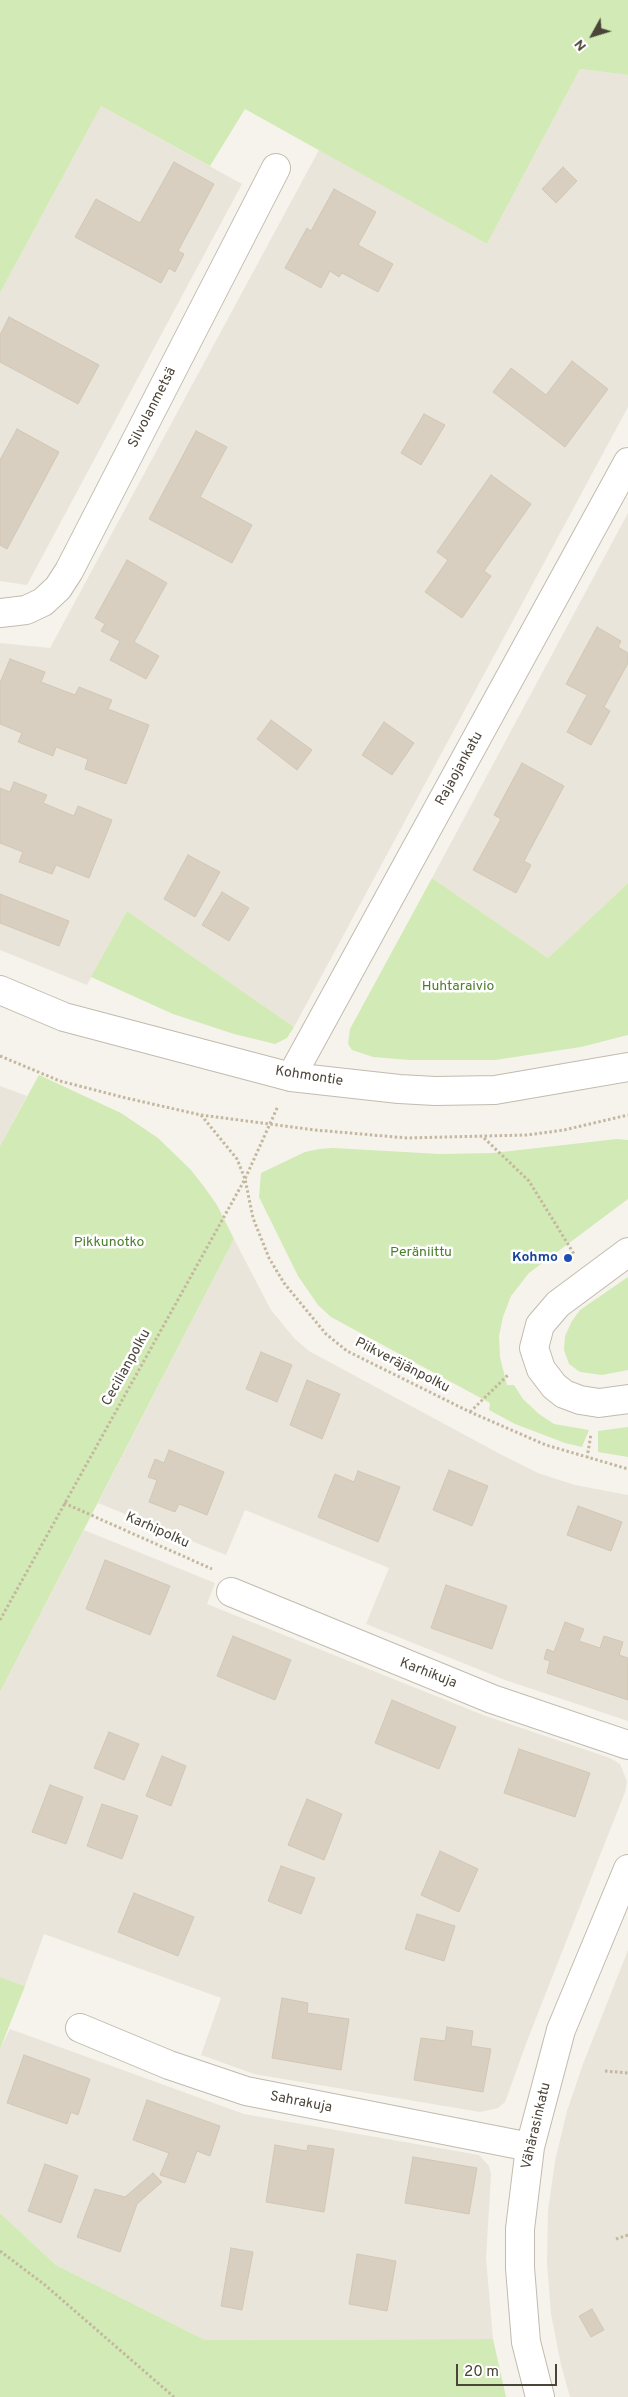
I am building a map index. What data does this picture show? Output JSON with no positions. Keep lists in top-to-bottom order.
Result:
{
  "streets": {
    "street": [
      "Silvolanmetsä",
      "Rajaojankatu",
      "Kohmontie",
      "Karhikuja",
      "Sahrakuja",
      "Vähärasinkatu"
    ],
    "path": ["Piikveräjänpolku", "Cecilianpolku", "Karhipolku"]
  },
  "crossings": [
    ["Rajaojankatu", "Kohmontie"],
    ["Piikveräjänpolku", "Cecilianpolku"],
    ["Cecilianpolku", "Karhipolku"],
    ["Karhipolku", "Karhikuja"],
    ["Sahrakuja", "Vähärasinkatu"]
  ],
  "parks": ["Huhtaraivio", "Pikkunotko", "Peräniittu"],
  "places": ["Kohmo"],
  "scale_bar": "20 m",
  "north": "bottom left"
}
